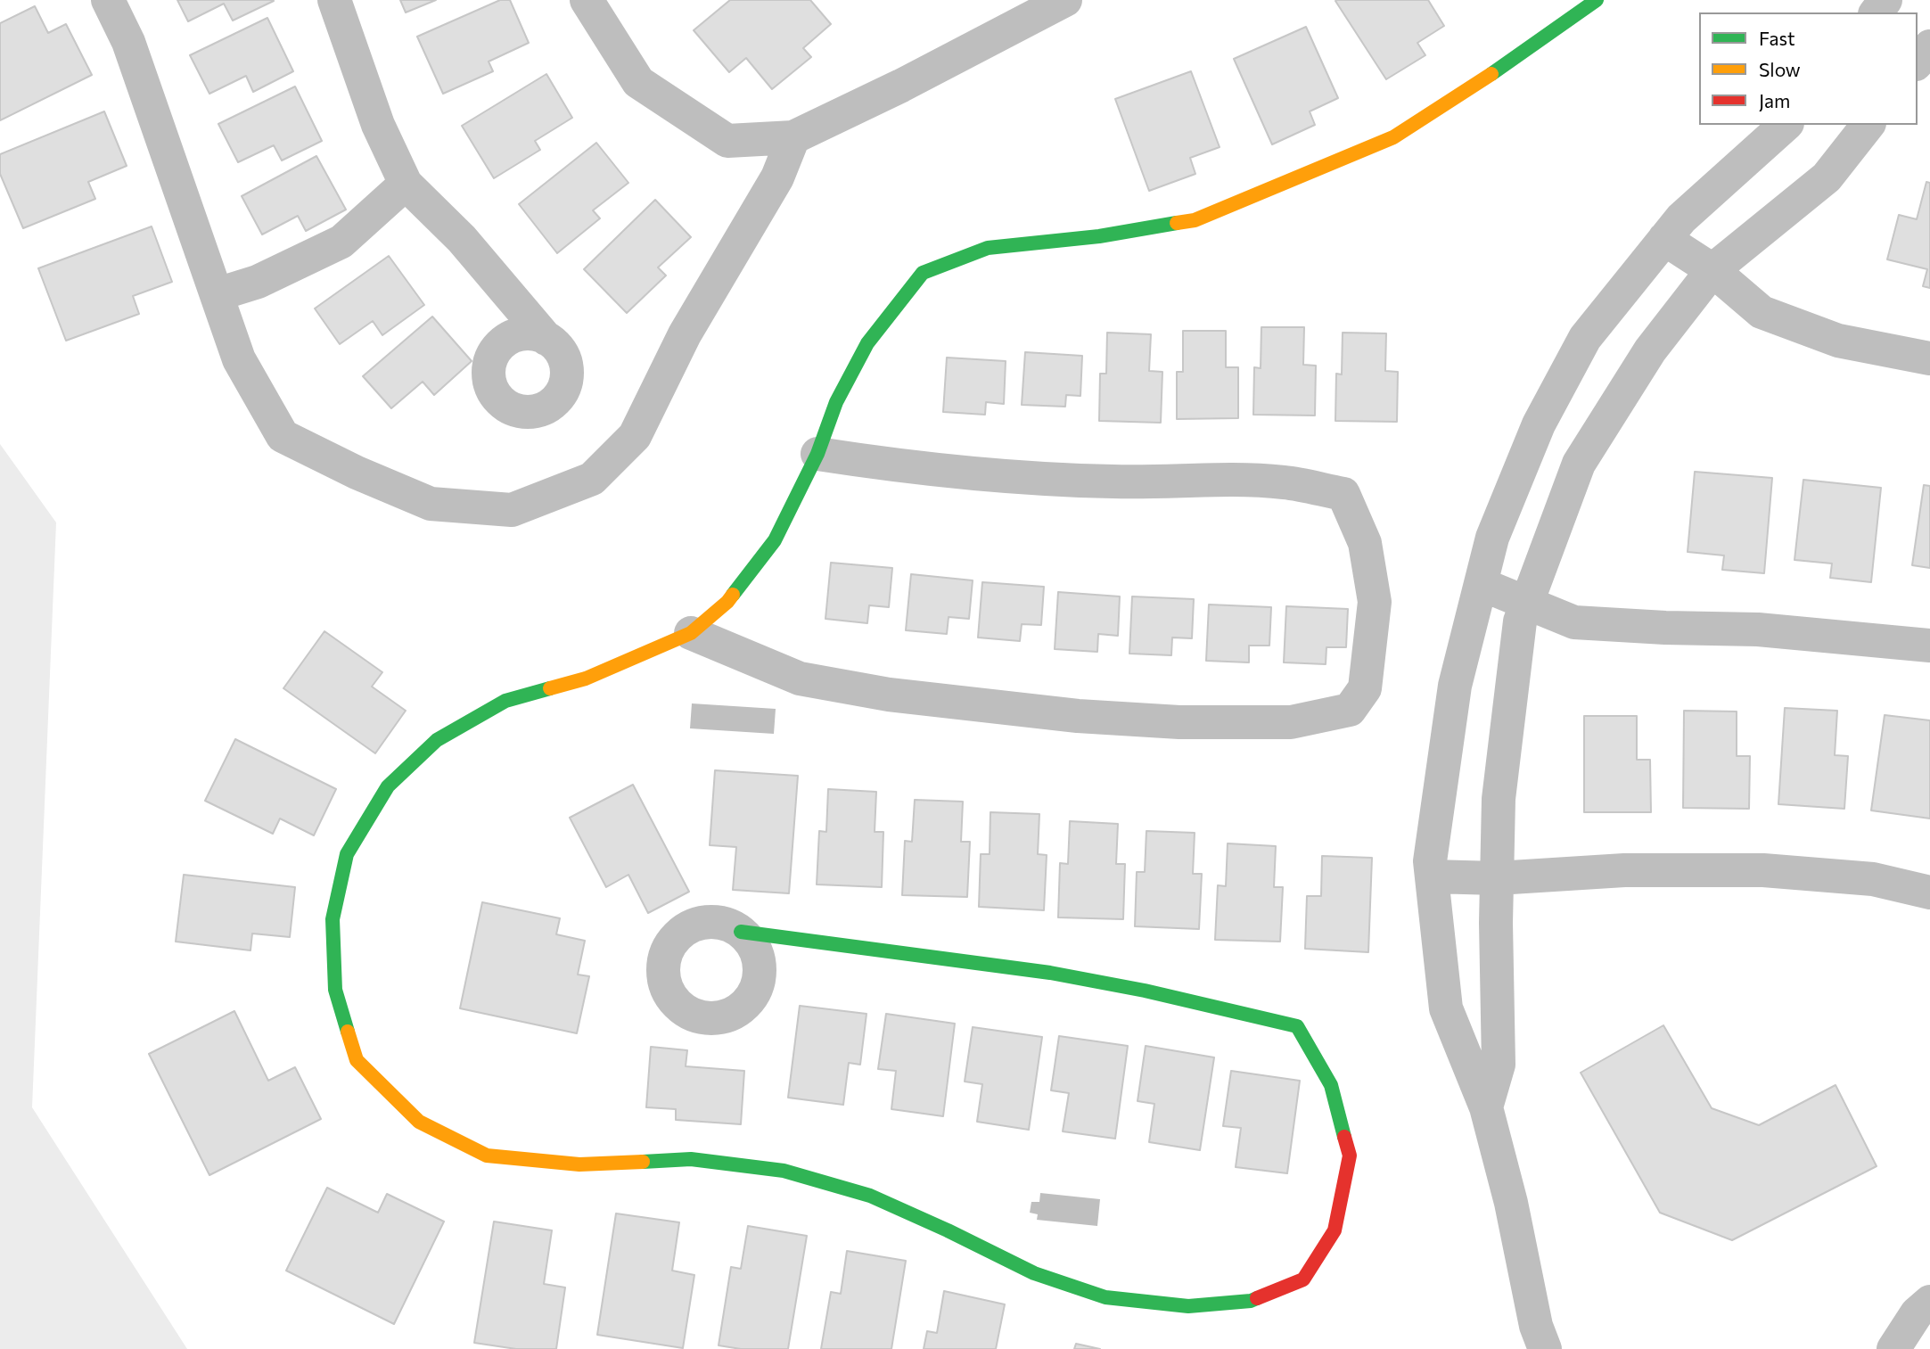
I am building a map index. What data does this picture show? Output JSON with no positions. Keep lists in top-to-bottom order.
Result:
{
  "legend": ["Fast", "Slow", "Jam"]
}
